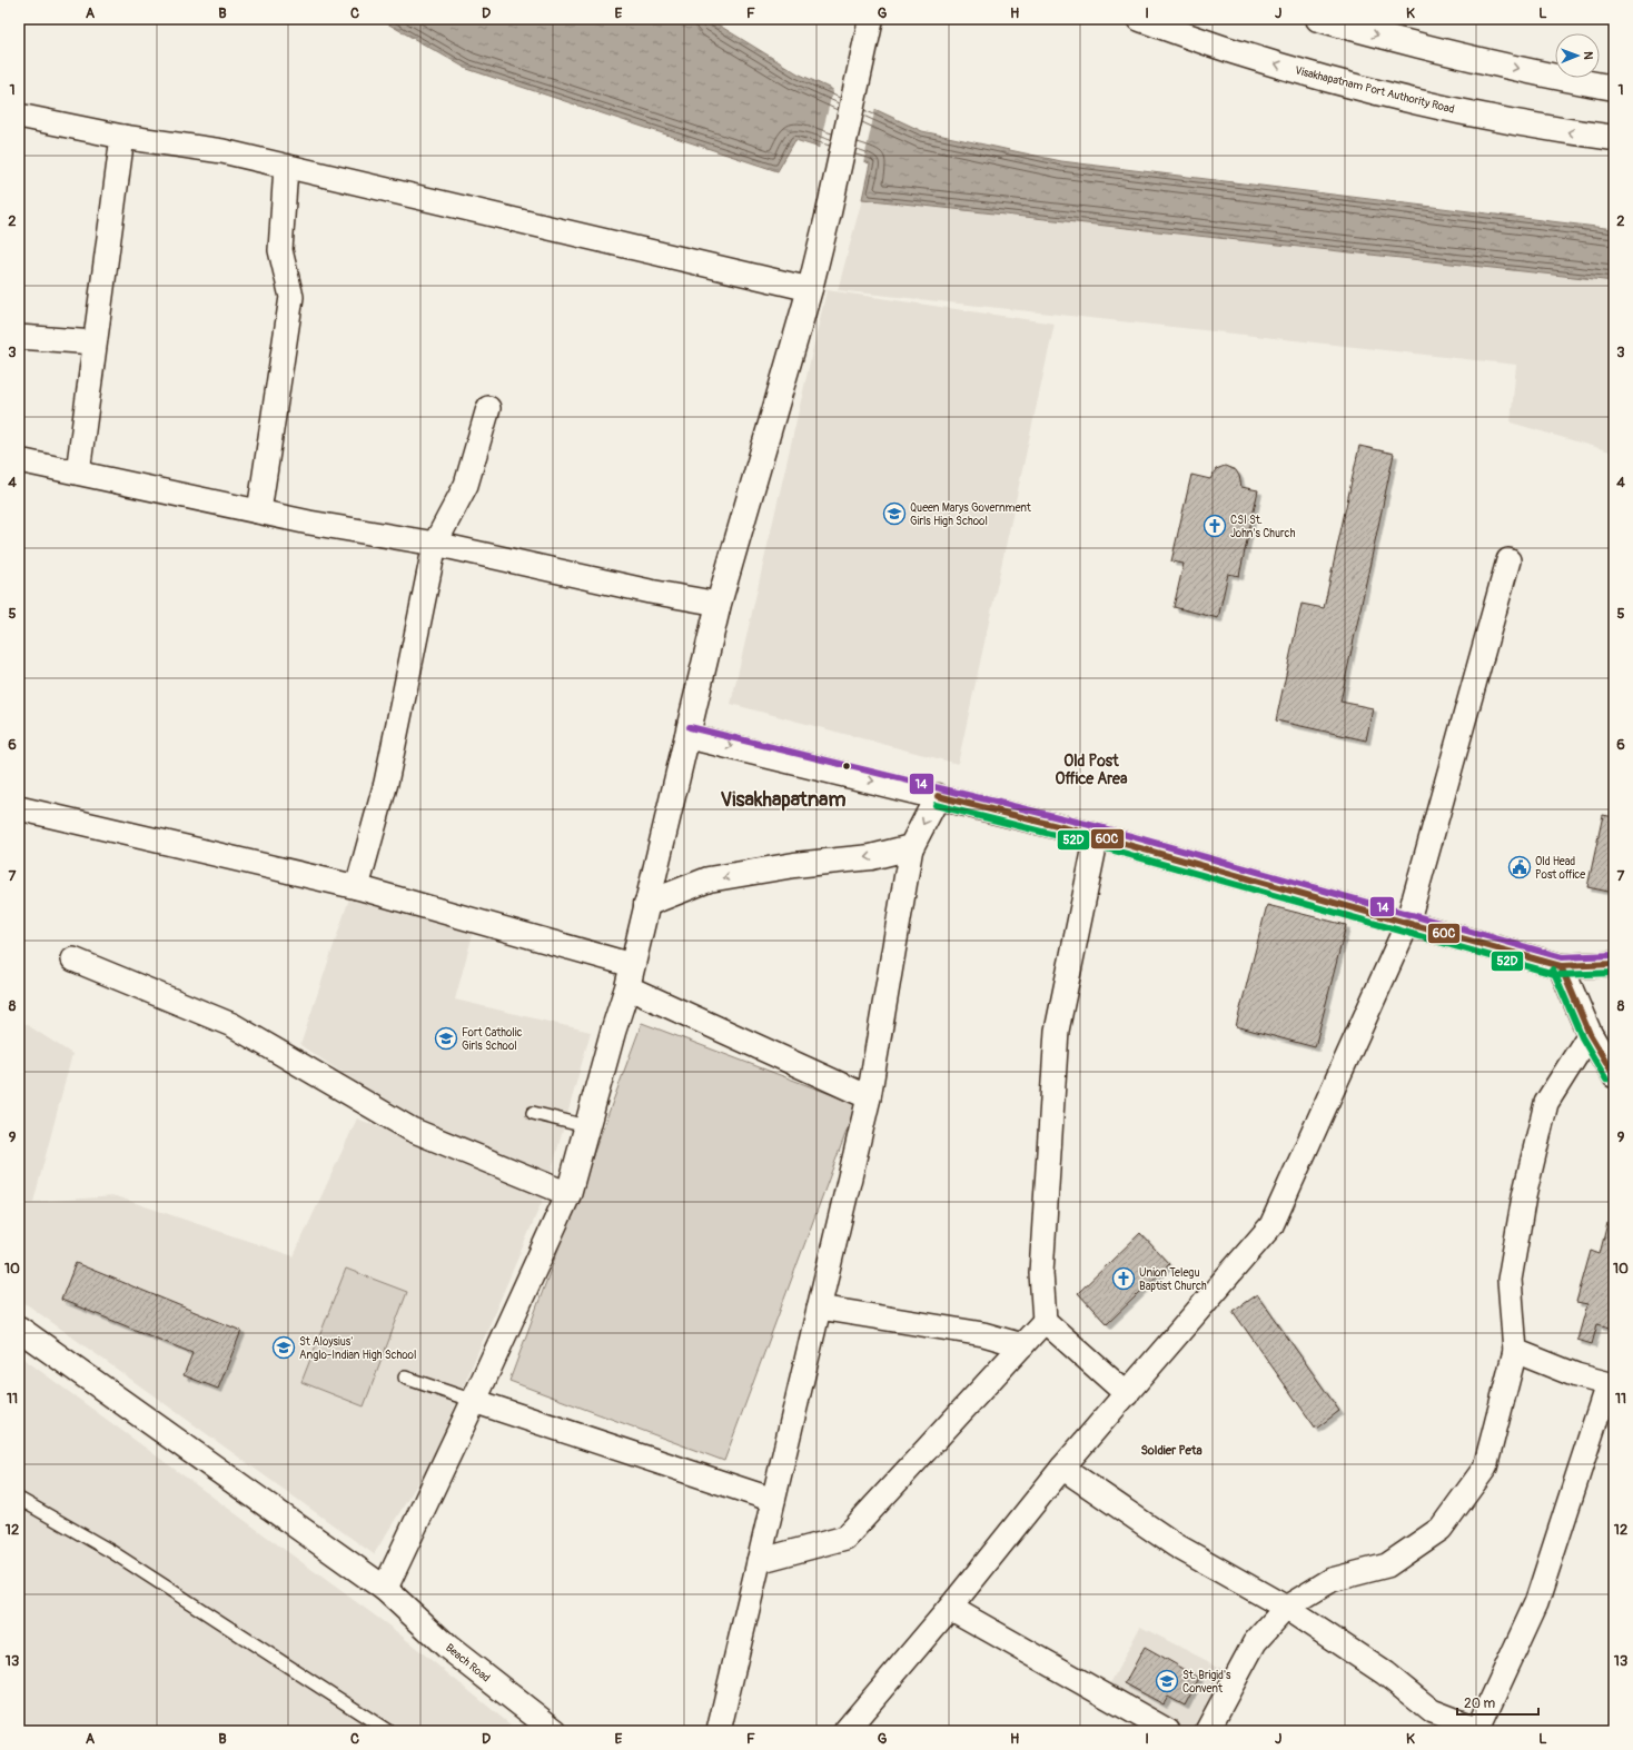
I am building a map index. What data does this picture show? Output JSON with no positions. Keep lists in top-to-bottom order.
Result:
{
  "streets": {
    "main road": ["Visakhapatnam Port Authority Road", "Beach Road"]
  },
  "districts": ["Old Post Office Area", "Visakhapatnam", "Soldier Peta"],
  "places": {
    "school or university": [
      "Queen Marys Government Girls High School",
      "Fort Catholic Girls School",
      "St Aloysius' Anglo-Indian High School",
      "St. Brigid's Convent"
    ],
    "church": ["CSI St. John's Church", "Union Telegu Baptist Church"],
    "public building": ["Old Head Post office"]
  },
  "lines": ["transit line 14", "transit line 60C", "transit line 52D"],
  "scale_bar": "20 m",
  "north": "right",
  "grid": {
    "columns": [
      "A",
      "B",
      "C",
      "D",
      "E",
      "F",
      "G",
      "H",
      "I",
      "J",
      "K",
      "L"
    ],
    "rows": [
      "1",
      "2",
      "3",
      "4",
      "5",
      "6",
      "7",
      "8",
      "9",
      "10",
      "11",
      "12",
      "13"
    ]
  }
}
